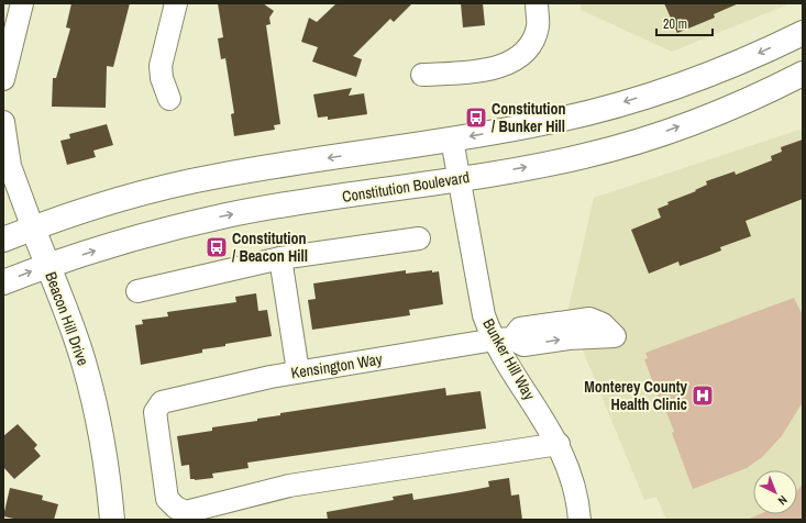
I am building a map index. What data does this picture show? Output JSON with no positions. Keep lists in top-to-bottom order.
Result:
{
  "streets": {
    "main road": ["Constitution Boulevard", "Beacon Hill Drive"],
    "street": ["Bunker Hill Way", "Kensington Way"]
  },
  "crossings": [
    ["Constitution Boulevard", "Beacon Hill Drive"],
    ["Constitution Boulevard", "Bunker Hill Way"],
    ["Bunker Hill Way", "Kensington Way"]
  ],
  "places": {
    "bus stop": ["Constitution / Bunker Hill", "Constitution / Beacon Hill"],
    "hospital": ["Monterey County Health Clinic"]
  },
  "scale_bar": "20 m",
  "north": "bottom right"
}
